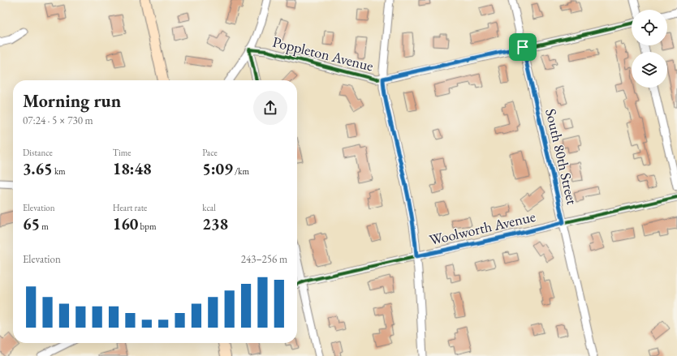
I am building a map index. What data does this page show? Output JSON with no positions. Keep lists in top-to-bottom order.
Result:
{
  "streets": {
    "street": ["Poppleton Avenue", "South 80th Street", "Woolworth Avenue"]
  },
  "crossings": [
    ["Poppleton Avenue", "South 80th Street"],
    ["South 80th Street", "Woolworth Avenue"]
  ],
  "page": {
    "heading": ["Morning run", "07:24 · 5 × 730 m"],
    "stats": [
      ["Distance", "3.65 km"],
      ["Time", "18:48"],
      ["Pace", "5:09 /km"],
      ["Elevation", "65 m"],
      ["Heart rate", "160 bpm"],
      ["kcal", "238"]
    ],
    "chart": ["Elevation", "243–256 m"]
  }
}
